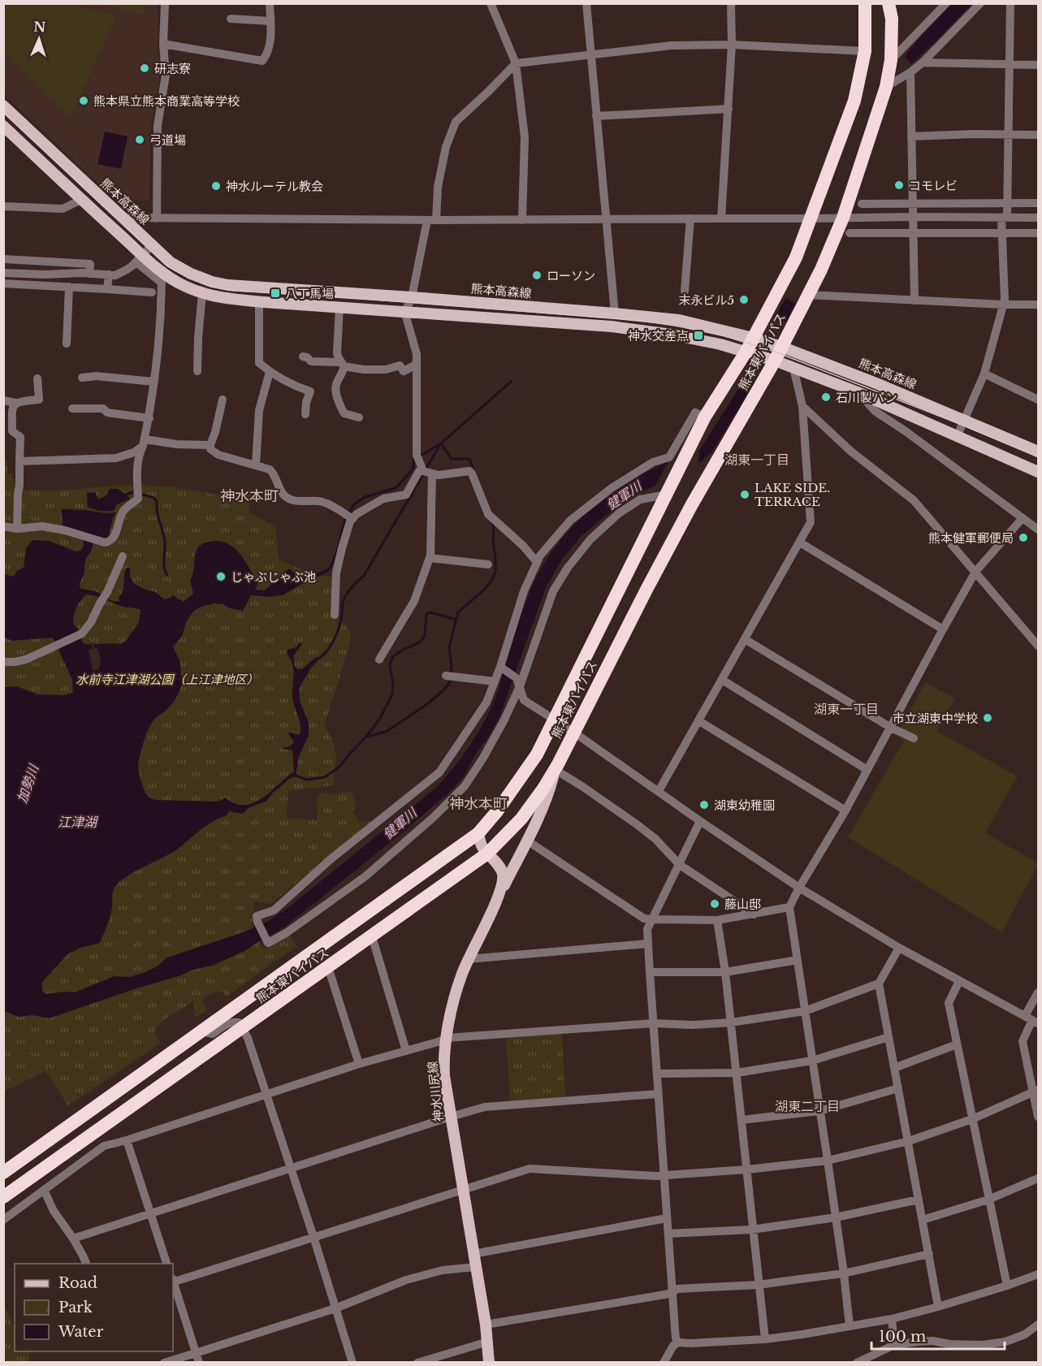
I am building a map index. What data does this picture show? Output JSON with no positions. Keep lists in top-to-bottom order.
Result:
{
  "streets": {
    "highway": ["熊本東バイパス"],
    "main road": ["熊本高森線", "神水川尻線"]
  },
  "crossings": [
    ["熊本高森線", "熊本東バイパス"],
    ["熊本東バイパス", "神水川尻線"]
  ],
  "districts": [
    "湖東一丁目",
    "神水本町",
    "湖東一丁目",
    "神水本町",
    "湖東二丁目"
  ],
  "water": ["健軍川", "加勢川", "江津湖"],
  "parks": ["水前寺江津湖公園（上江津地区）"],
  "places": {
    "other": [
      "研志寮",
      "熊本県立熊本商業高等学校",
      "弓道場",
      "コモレビ",
      "神水ルーテル教会",
      "ローソン",
      "末永ビル5",
      "石川製パン",
      "LAKE SIDE. TERRACE",
      "熊本健軍郵便局",
      "じゃぶじゃぶ池",
      "市立湖東中学校",
      "湖東幼稚園",
      "藤山邸"
    ],
    "transit": ["八丁馬場", "神水交差点"]
  },
  "legend": ["Road", "Park", "Water"],
  "scale_bar": "100 m",
  "north": "top"
}
